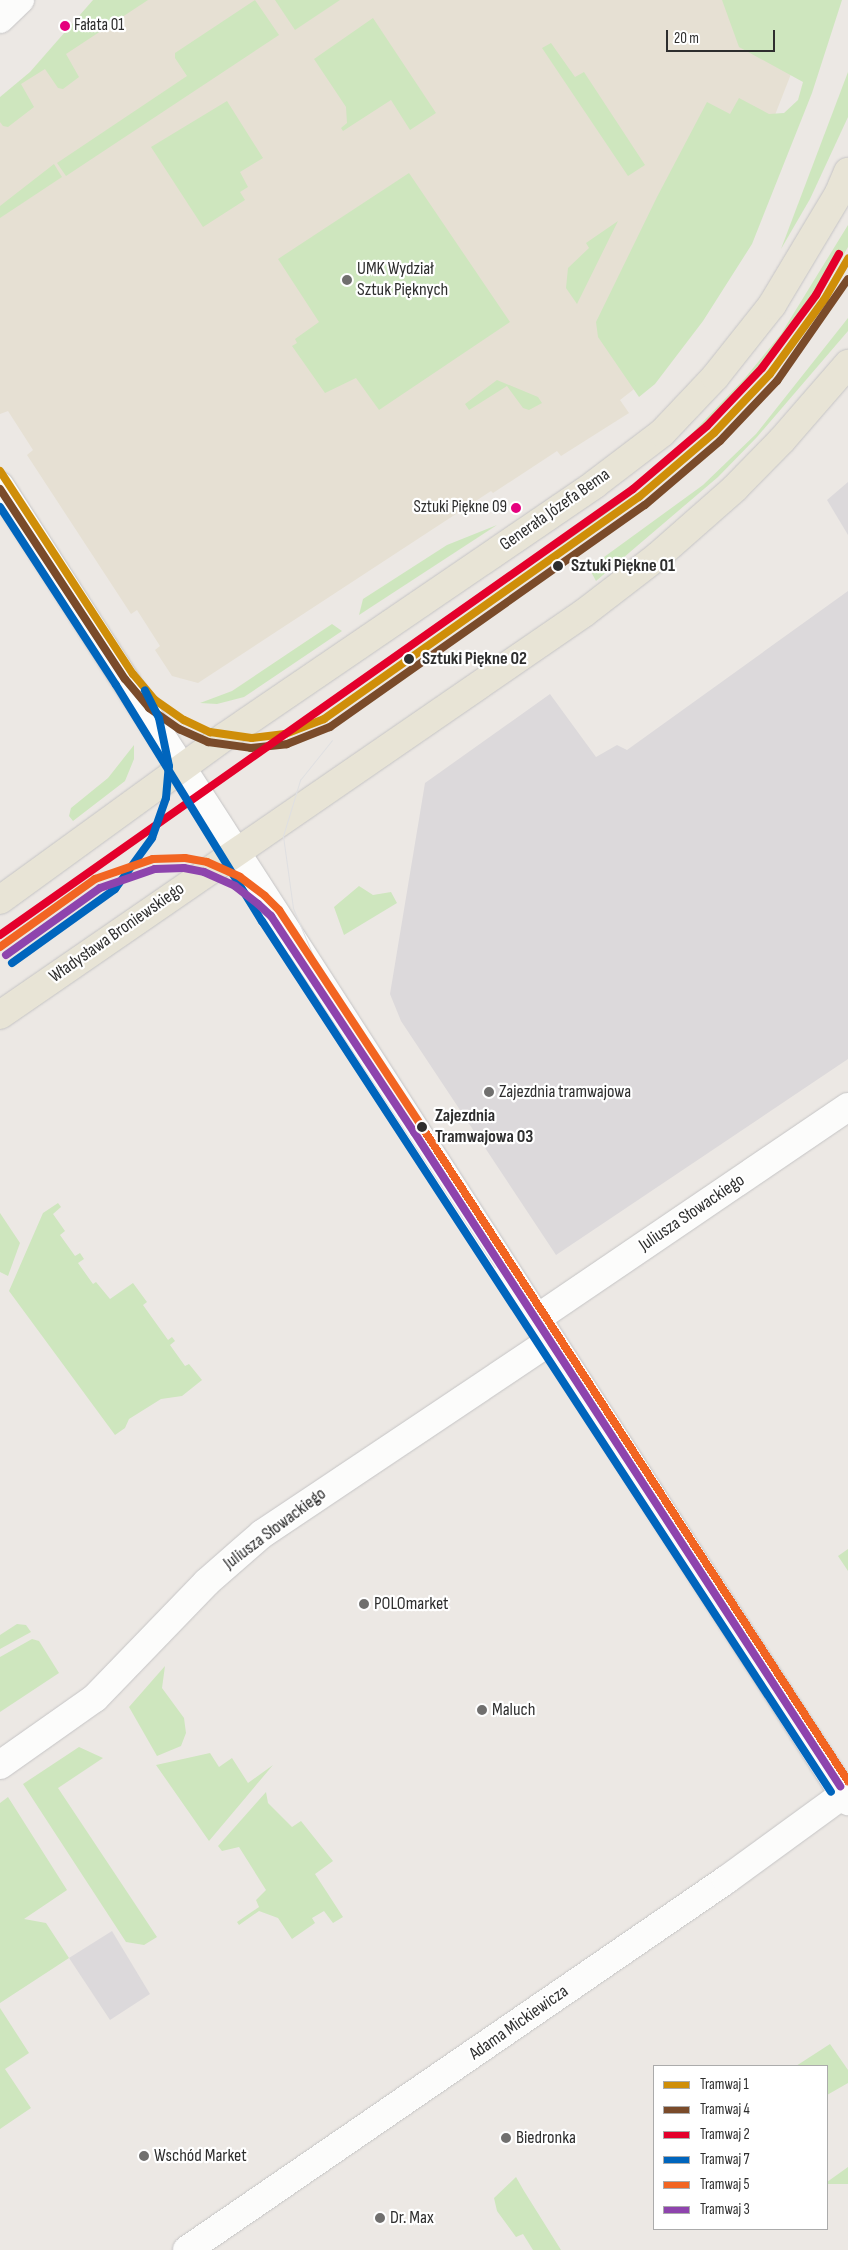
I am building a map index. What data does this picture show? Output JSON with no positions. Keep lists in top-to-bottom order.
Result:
{
  "streets": {
    "main road": ["Generała Józefa Bema", "Władysława Broniewskiego"],
    "street": ["Juliusza Słowackiego", "Adama Mickiewicza"]
  },
  "places": [
    "Fałata 01",
    "UMK Wydział Sztuk Pięknych",
    "Sztuki Piękne 09",
    "Sztuki Piękne 01",
    "Sztuki Piękne 02",
    "Zajezdnia tramwajowa",
    "Zajezdnia Tramwajowa 03",
    "POLOmarket",
    "Maluch",
    "Biedronka",
    "Wschód Market",
    "Dr. Max"
  ],
  "lines": [
    "tram line 2",
    "tram line 1",
    "tram line 4",
    "tram line 7",
    "tram line 5",
    "tram line 3"
  ],
  "legend": [
    "Tramwaj 1",
    "Tramwaj 4",
    "Tramwaj 2",
    "Tramwaj 7",
    "Tramwaj 5",
    "Tramwaj 3"
  ],
  "scale_bar": "20 m"
}
